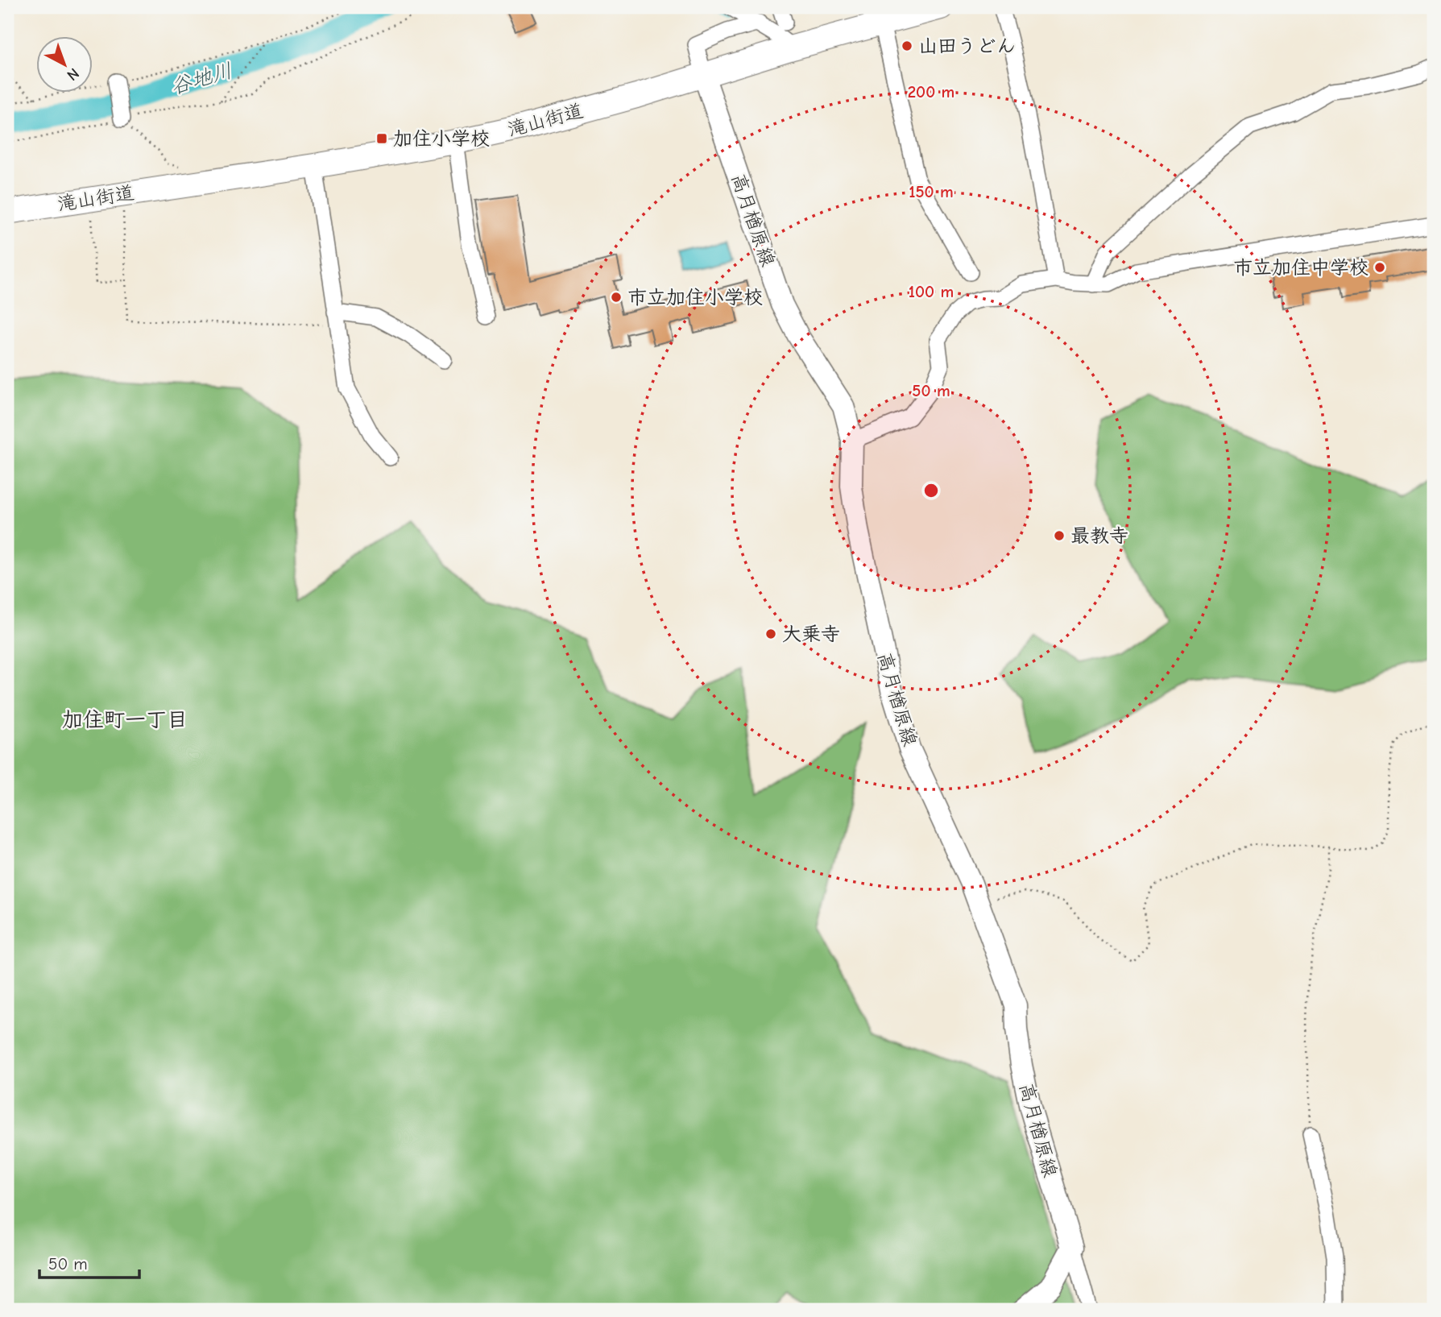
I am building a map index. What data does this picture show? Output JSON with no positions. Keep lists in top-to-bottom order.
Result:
{
  "streets": {
    "highway": ["滝山街道"],
    "main road": ["高月楢原線"]
  },
  "crossings": [
    ["滝山街道", "高月楢原線"]
  ],
  "districts": ["加住町一丁目"],
  "water": ["谷地川"],
  "places": {
    "other": [
      "山田うどん",
      "市立加住中学校",
      "市立加住小学校",
      "最教寺",
      "大乗寺"
    ],
    "transit": ["加住小学校"]
  },
  "scale_bar": "50 m",
  "north": "bottom right",
  "rings": [
    "200 m",
    "150 m",
    "100 m",
    "50 m"
  ]
}
